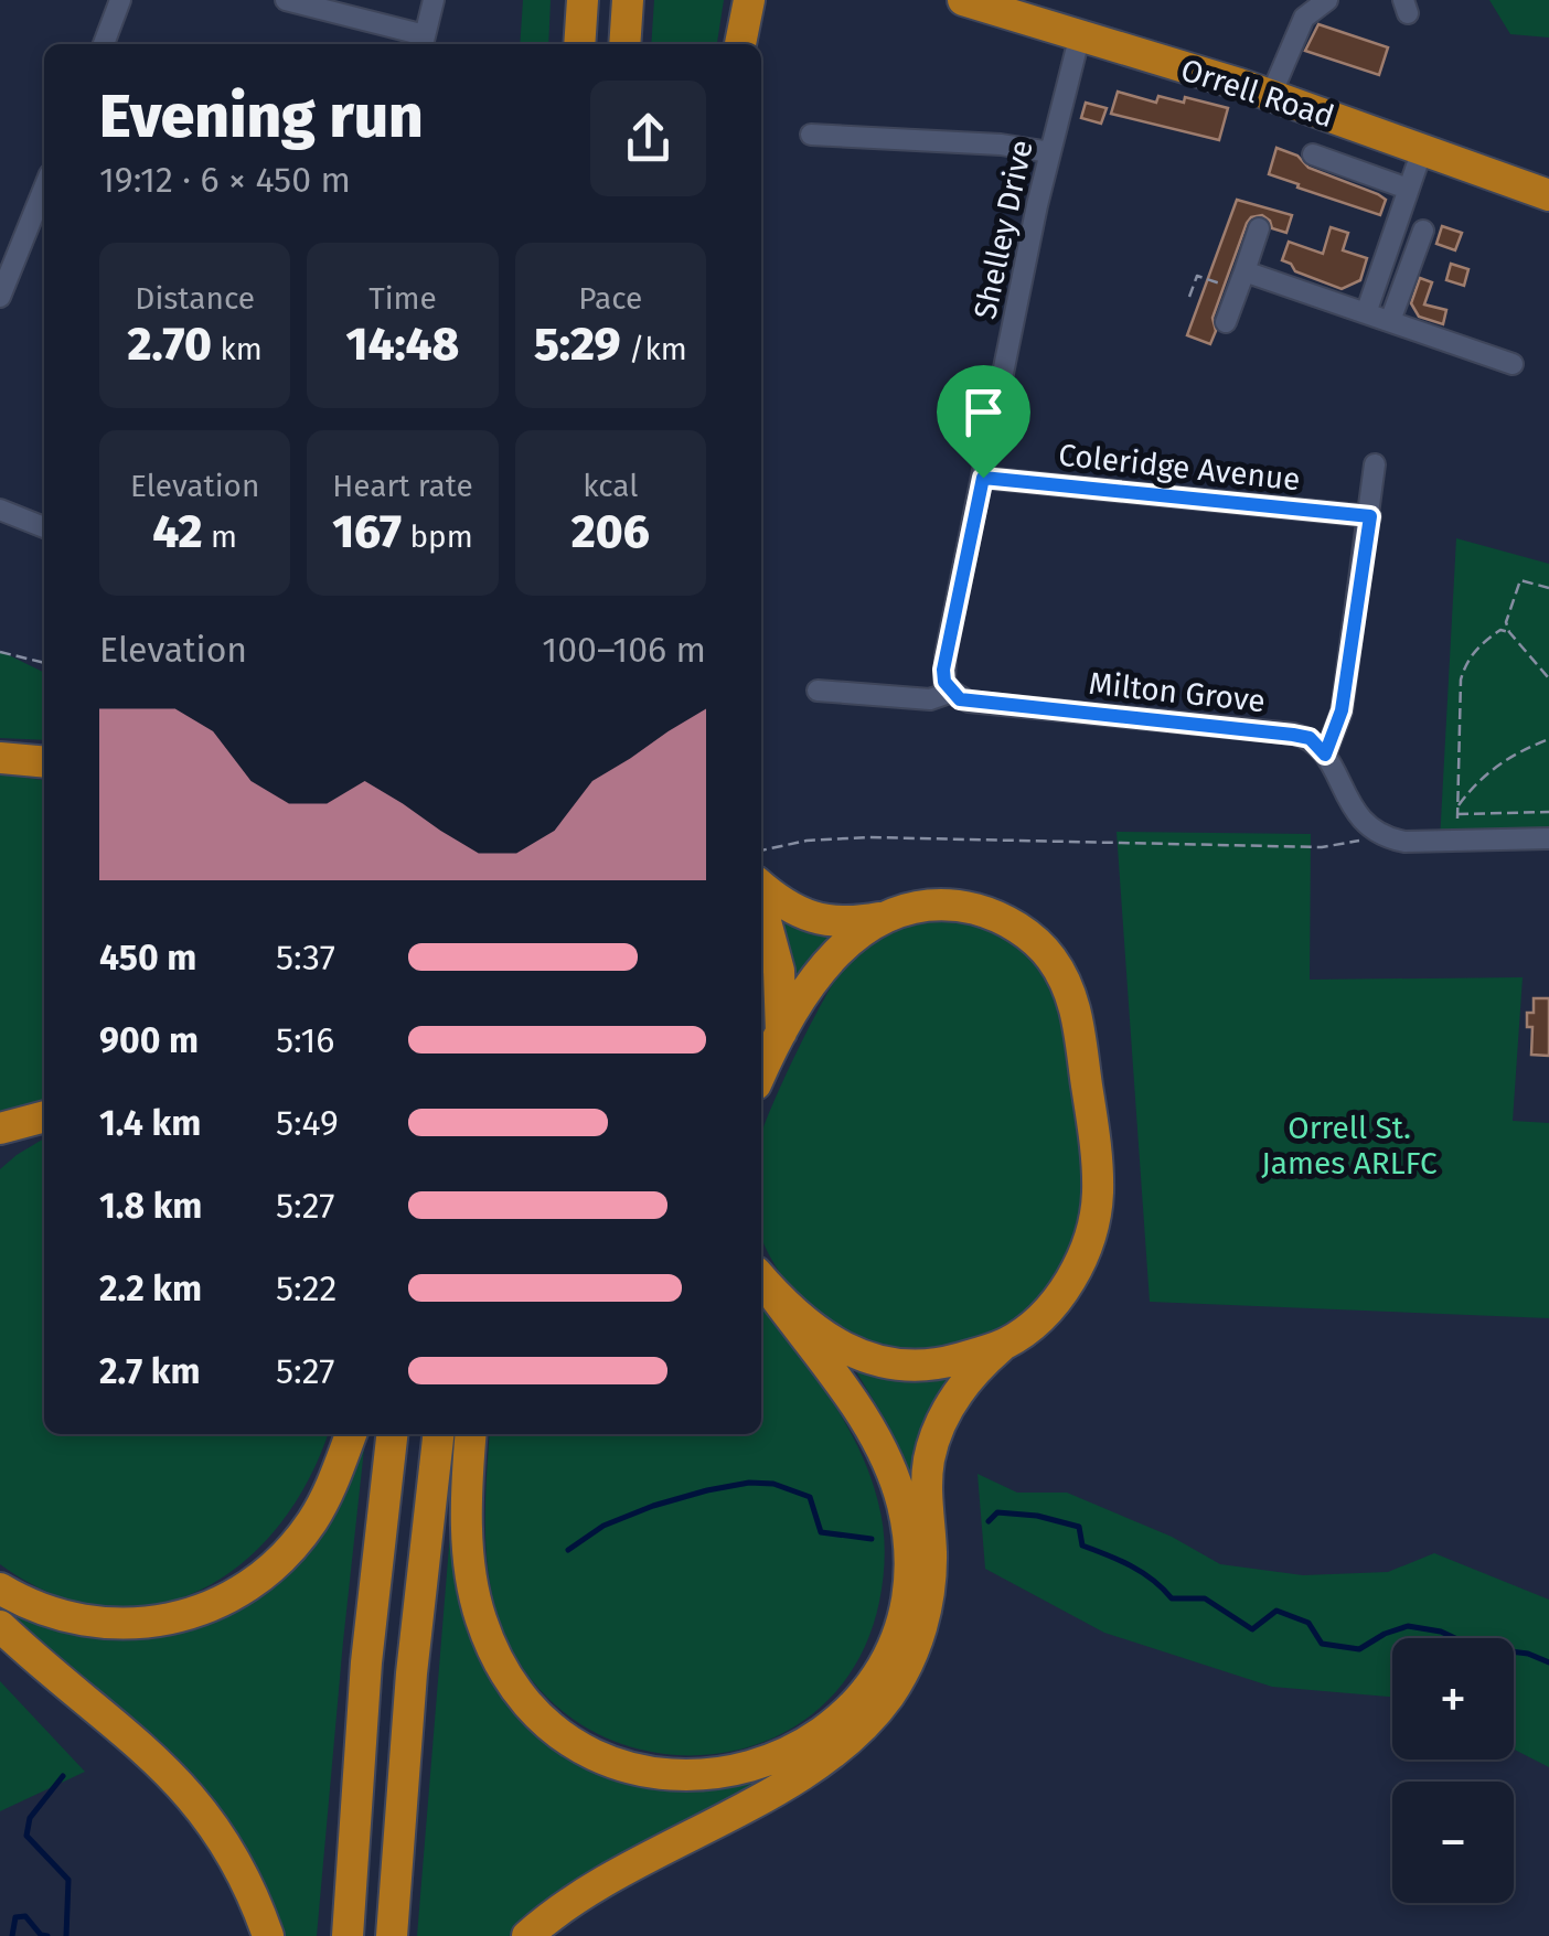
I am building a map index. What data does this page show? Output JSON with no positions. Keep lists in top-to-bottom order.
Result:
{
  "streets": {
    "highway": ["Orrell Road"],
    "street": ["Shelley Drive", "Coleridge Avenue", "Milton Grove"]
  },
  "crossings": [
    ["Orrell Road", "Shelley Drive"],
    ["Shelley Drive", "Coleridge Avenue"],
    ["Shelley Drive", "Milton Grove"]
  ],
  "parks": ["Orrell St. James ARLFC"],
  "page": {
    "heading": ["Evening run", "19:12 · 6 × 450 m"],
    "stats": [
      ["Distance", "2.70 km"],
      ["Time", "14:48"],
      ["Pace", "5:29 /km"],
      ["Elevation", "42 m"],
      ["Heart rate", "167 bpm"],
      ["kcal", "206"]
    ],
    "chart": ["Elevation", "100–106 m"],
    "list": [
      {
        "name": "450 m",
        "note": "5:37"
      },
      {
        "name": "900 m",
        "note": "5:16"
      },
      {
        "name": "1.4 km",
        "note": "5:49"
      },
      {
        "name": "1.8 km",
        "note": "5:27"
      },
      {
        "name": "2.2 km",
        "note": "5:22"
      },
      {
        "name": "2.7 km",
        "note": "5:27"
      }
    ],
    "map_buttons": ["+", "−"]
  }
}
